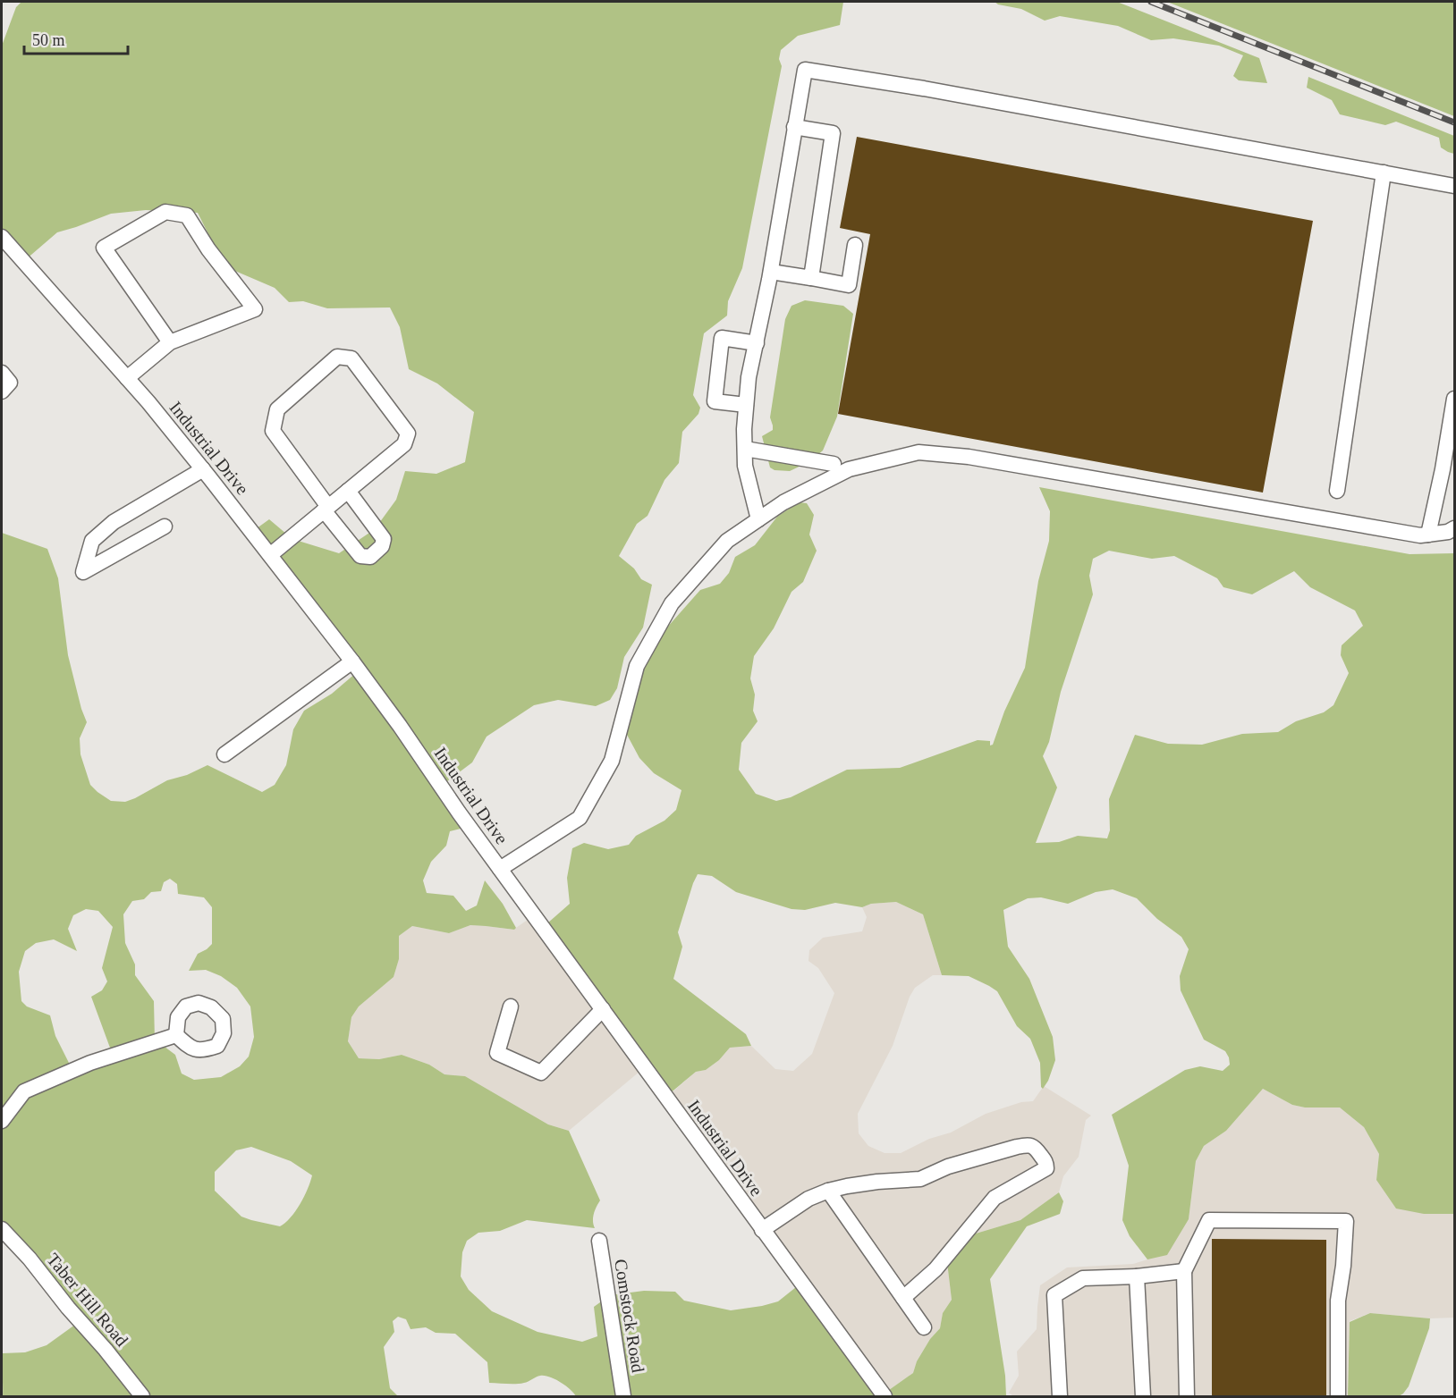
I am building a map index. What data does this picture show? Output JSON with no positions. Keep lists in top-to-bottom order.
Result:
{
  "streets": {
    "street": ["Industrial Drive", "Taber Hill Road", "Comstock Road"]
  },
  "scale_bar": "50 m"
}
